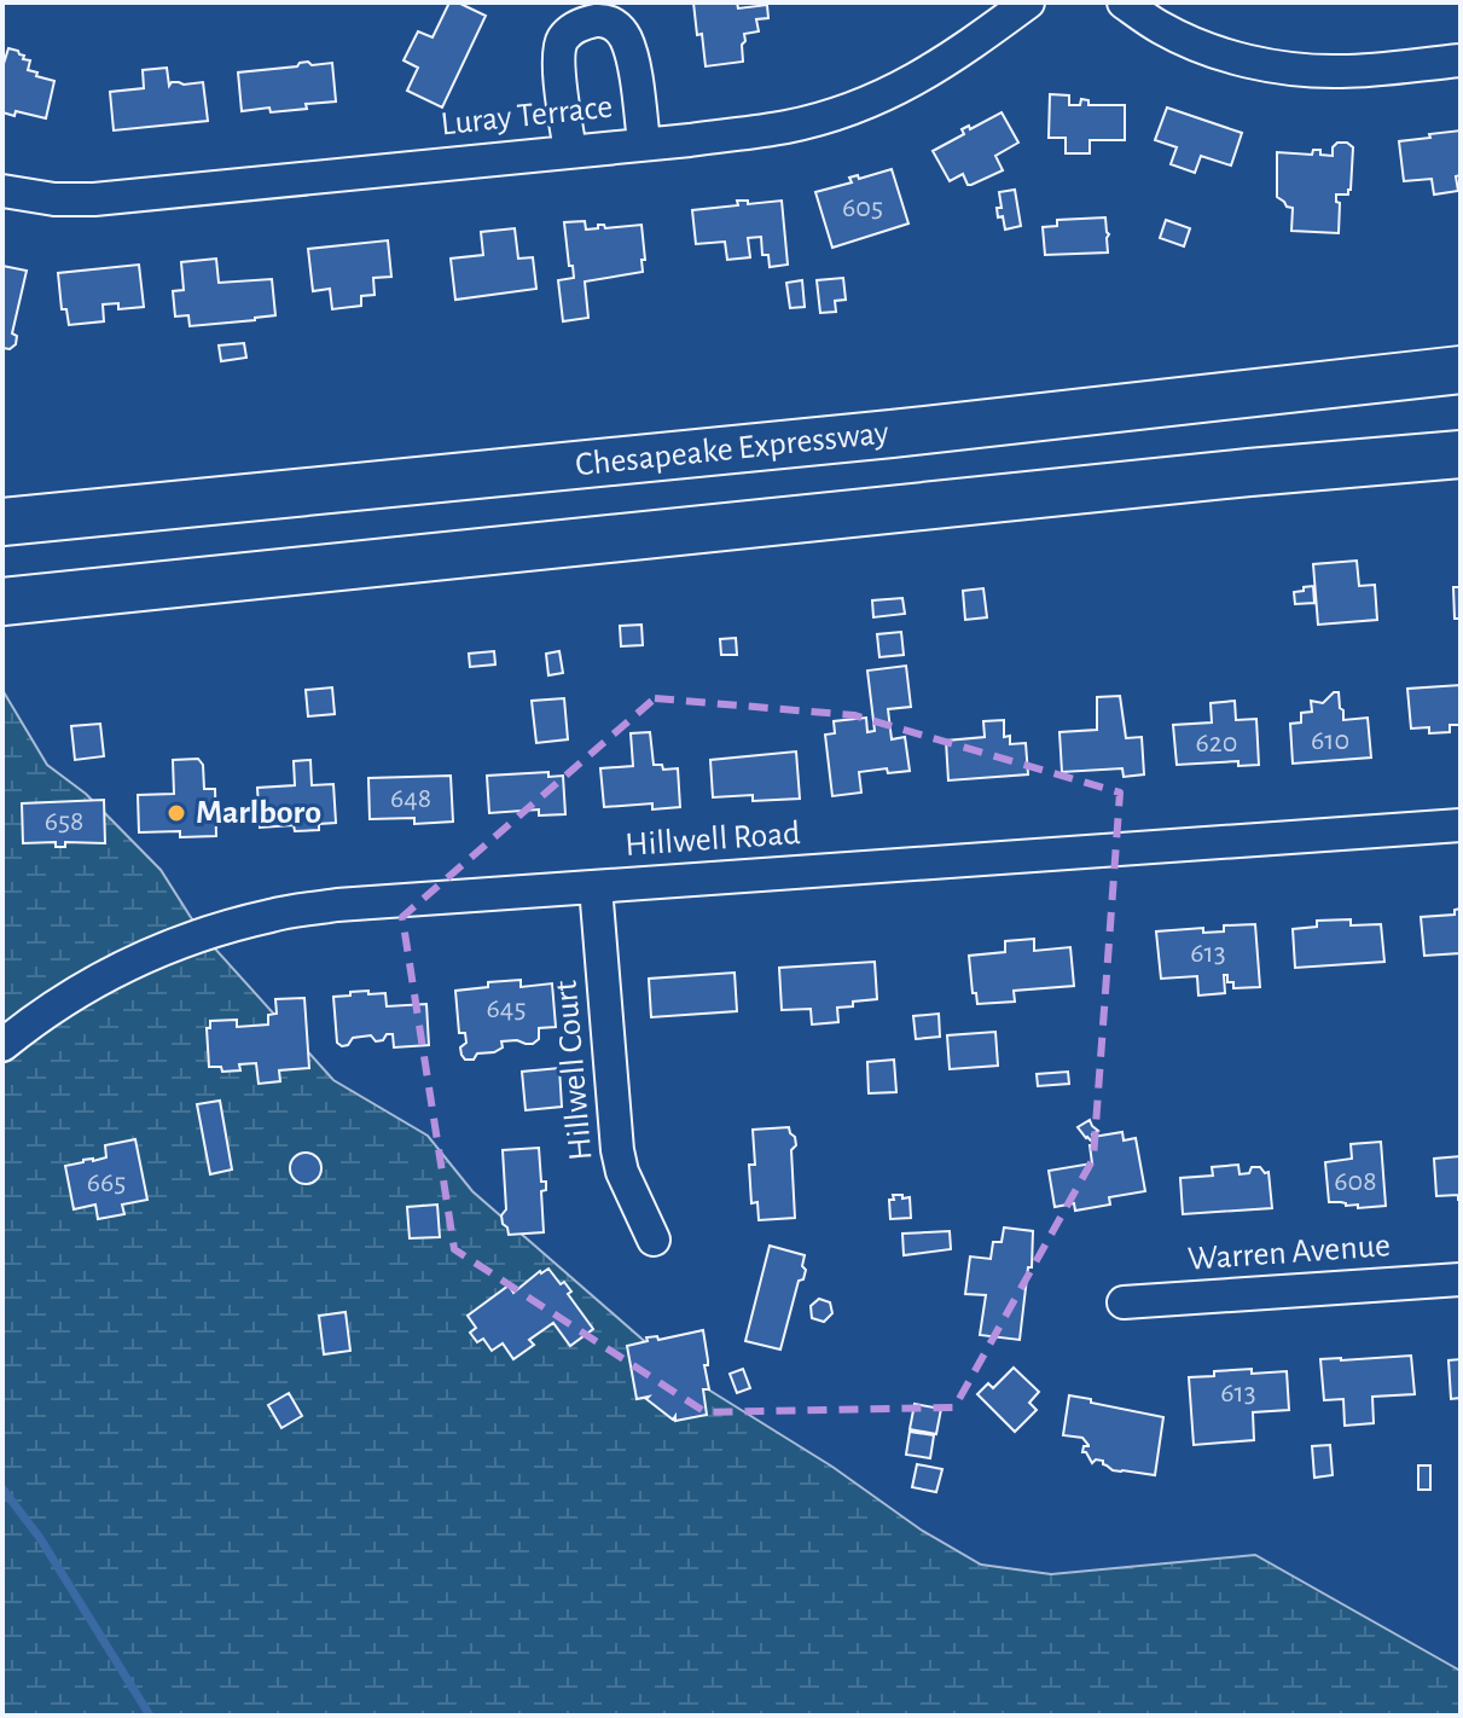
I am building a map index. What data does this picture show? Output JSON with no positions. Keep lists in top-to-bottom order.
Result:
{
  "streets": {
    "highway": ["Chesapeake Expressway"],
    "street": [
      "Luray Terrace",
      "Hillwell Road",
      "Hillwell Court",
      "Warren Avenue"
    ]
  },
  "crossings": [
    ["Hillwell Road", "Hillwell Court"]
  ],
  "places": ["Marlboro"],
  "house_numbers": [
    "605",
    "610",
    "620",
    "648",
    "658",
    "613",
    "645",
    "608",
    "665",
    "613"
  ]
}
